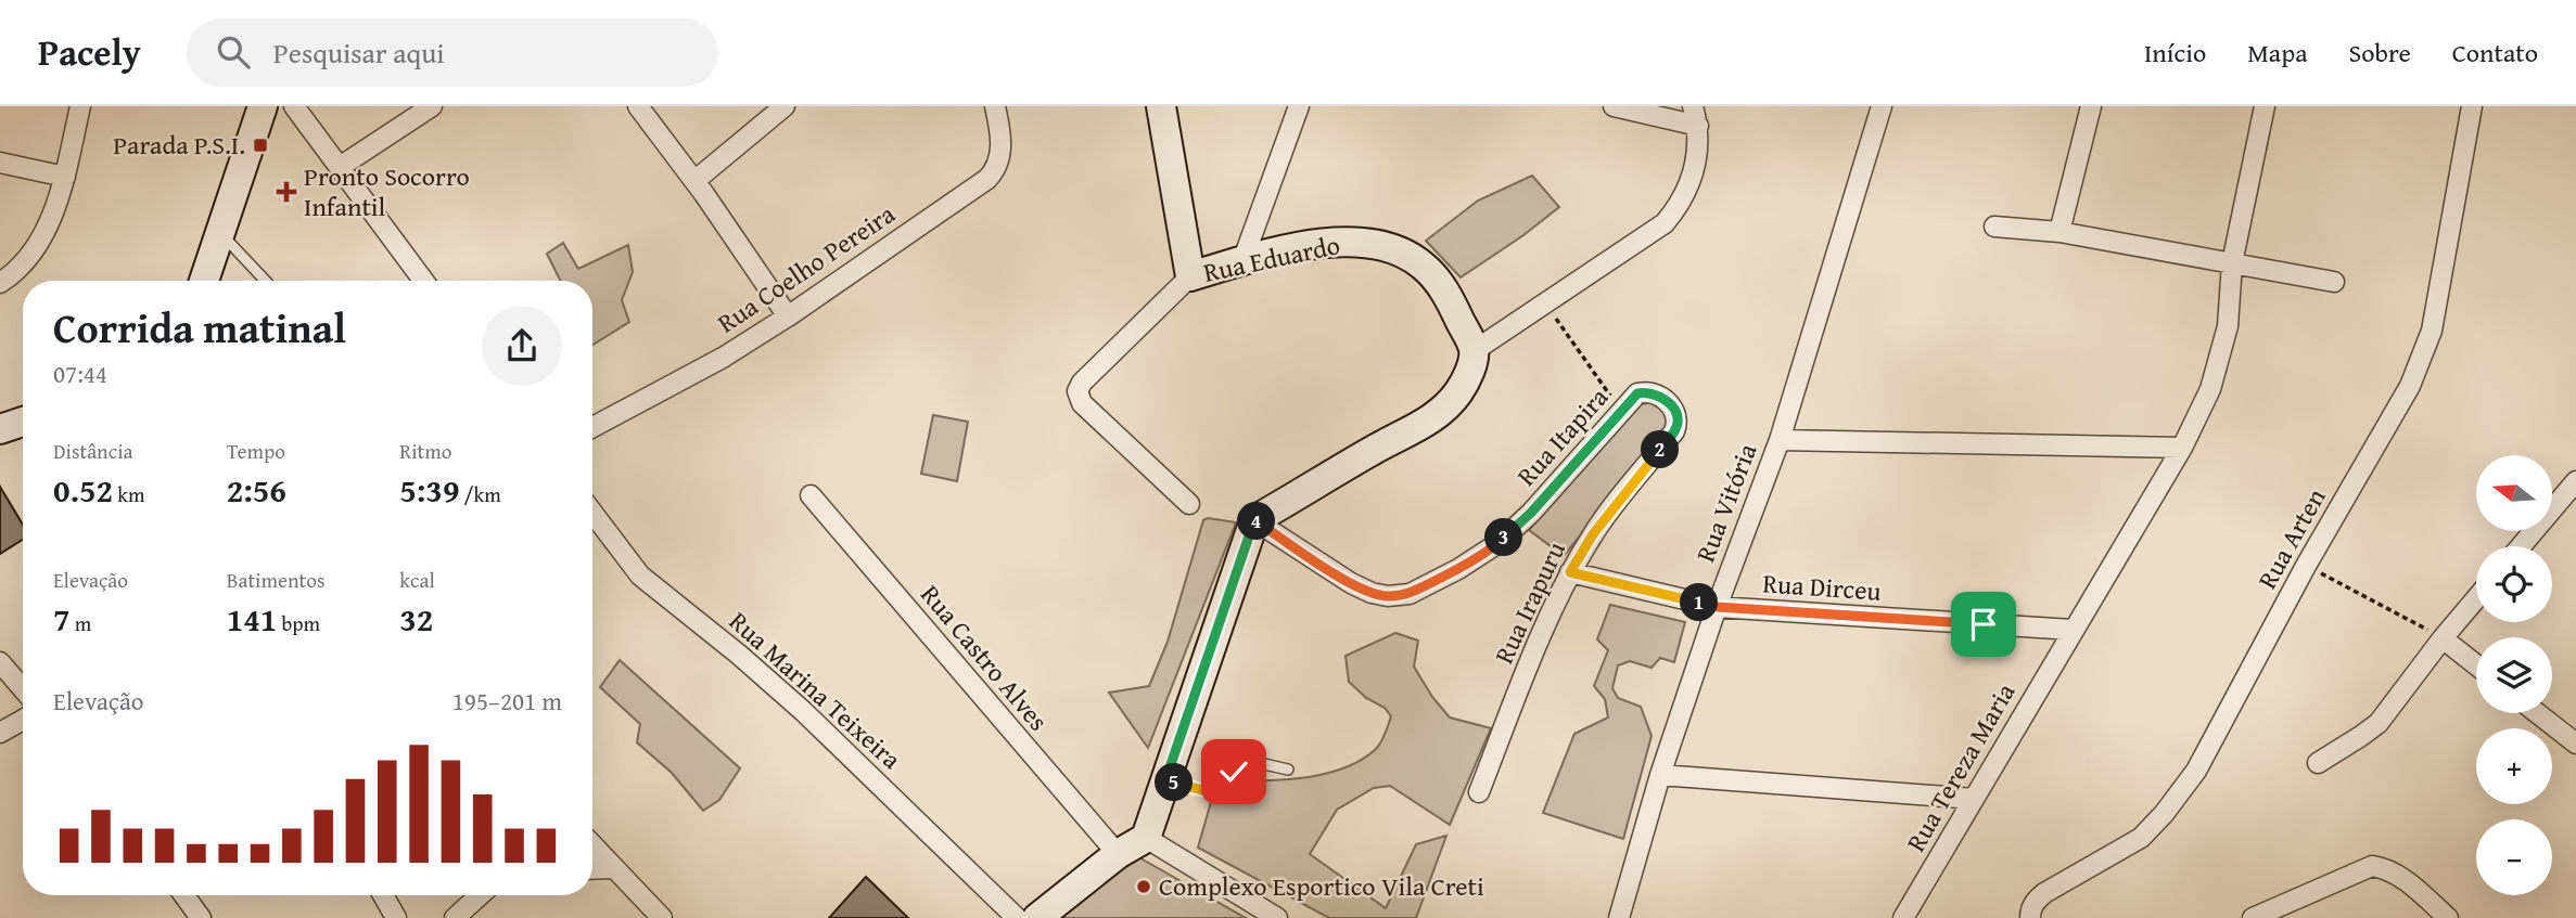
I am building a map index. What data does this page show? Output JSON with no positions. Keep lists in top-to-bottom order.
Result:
{
  "streets": {
    "street": [
      "Rua Eduardo",
      "Rua Coelho Pereira",
      "Rua Itapira",
      "Rua Vitória",
      "Rua Arten",
      "Rua Dirceu",
      "Rua Irapuru",
      "Rua Castro Alves",
      "Rua Marina Teixeira",
      "Rua Tereza Maria"
    ]
  },
  "crossings": [
    ["Rua Itapira", "Rua Irapuru"],
    ["Rua Vitória", "Rua Dirceu"],
    ["Rua Dirceu", "Rua Irapuru"],
    ["Rua Dirceu", "Rua Tereza Maria"]
  ],
  "places": {
    "transit": ["Parada P.S.I."],
    "health": ["Pronto Socorro Infantil"],
    "other": ["Complexo Esportico Vila Creti"]
  },
  "north": "left",
  "page": {
    "header": "Pacely",
    "search": "Pesquisar aqui",
    "nav": [
      "Início",
      "Mapa",
      "Sobre",
      "Contato"
    ],
    "heading": ["Corrida matinal", "07:44"],
    "stats": [
      ["Distância", "0.52 km"],
      ["Tempo", "2:56"],
      ["Ritmo", "5:39 /km"],
      ["Elevação", "7 m"],
      ["Batimentos", "141 bpm"],
      ["kcal", "32"]
    ],
    "pins": [
      "2",
      "4",
      "3",
      "1",
      "5"
    ],
    "map_buttons": ["+", "−"],
    "chart": ["Elevação", "195–201 m"]
  }
}
